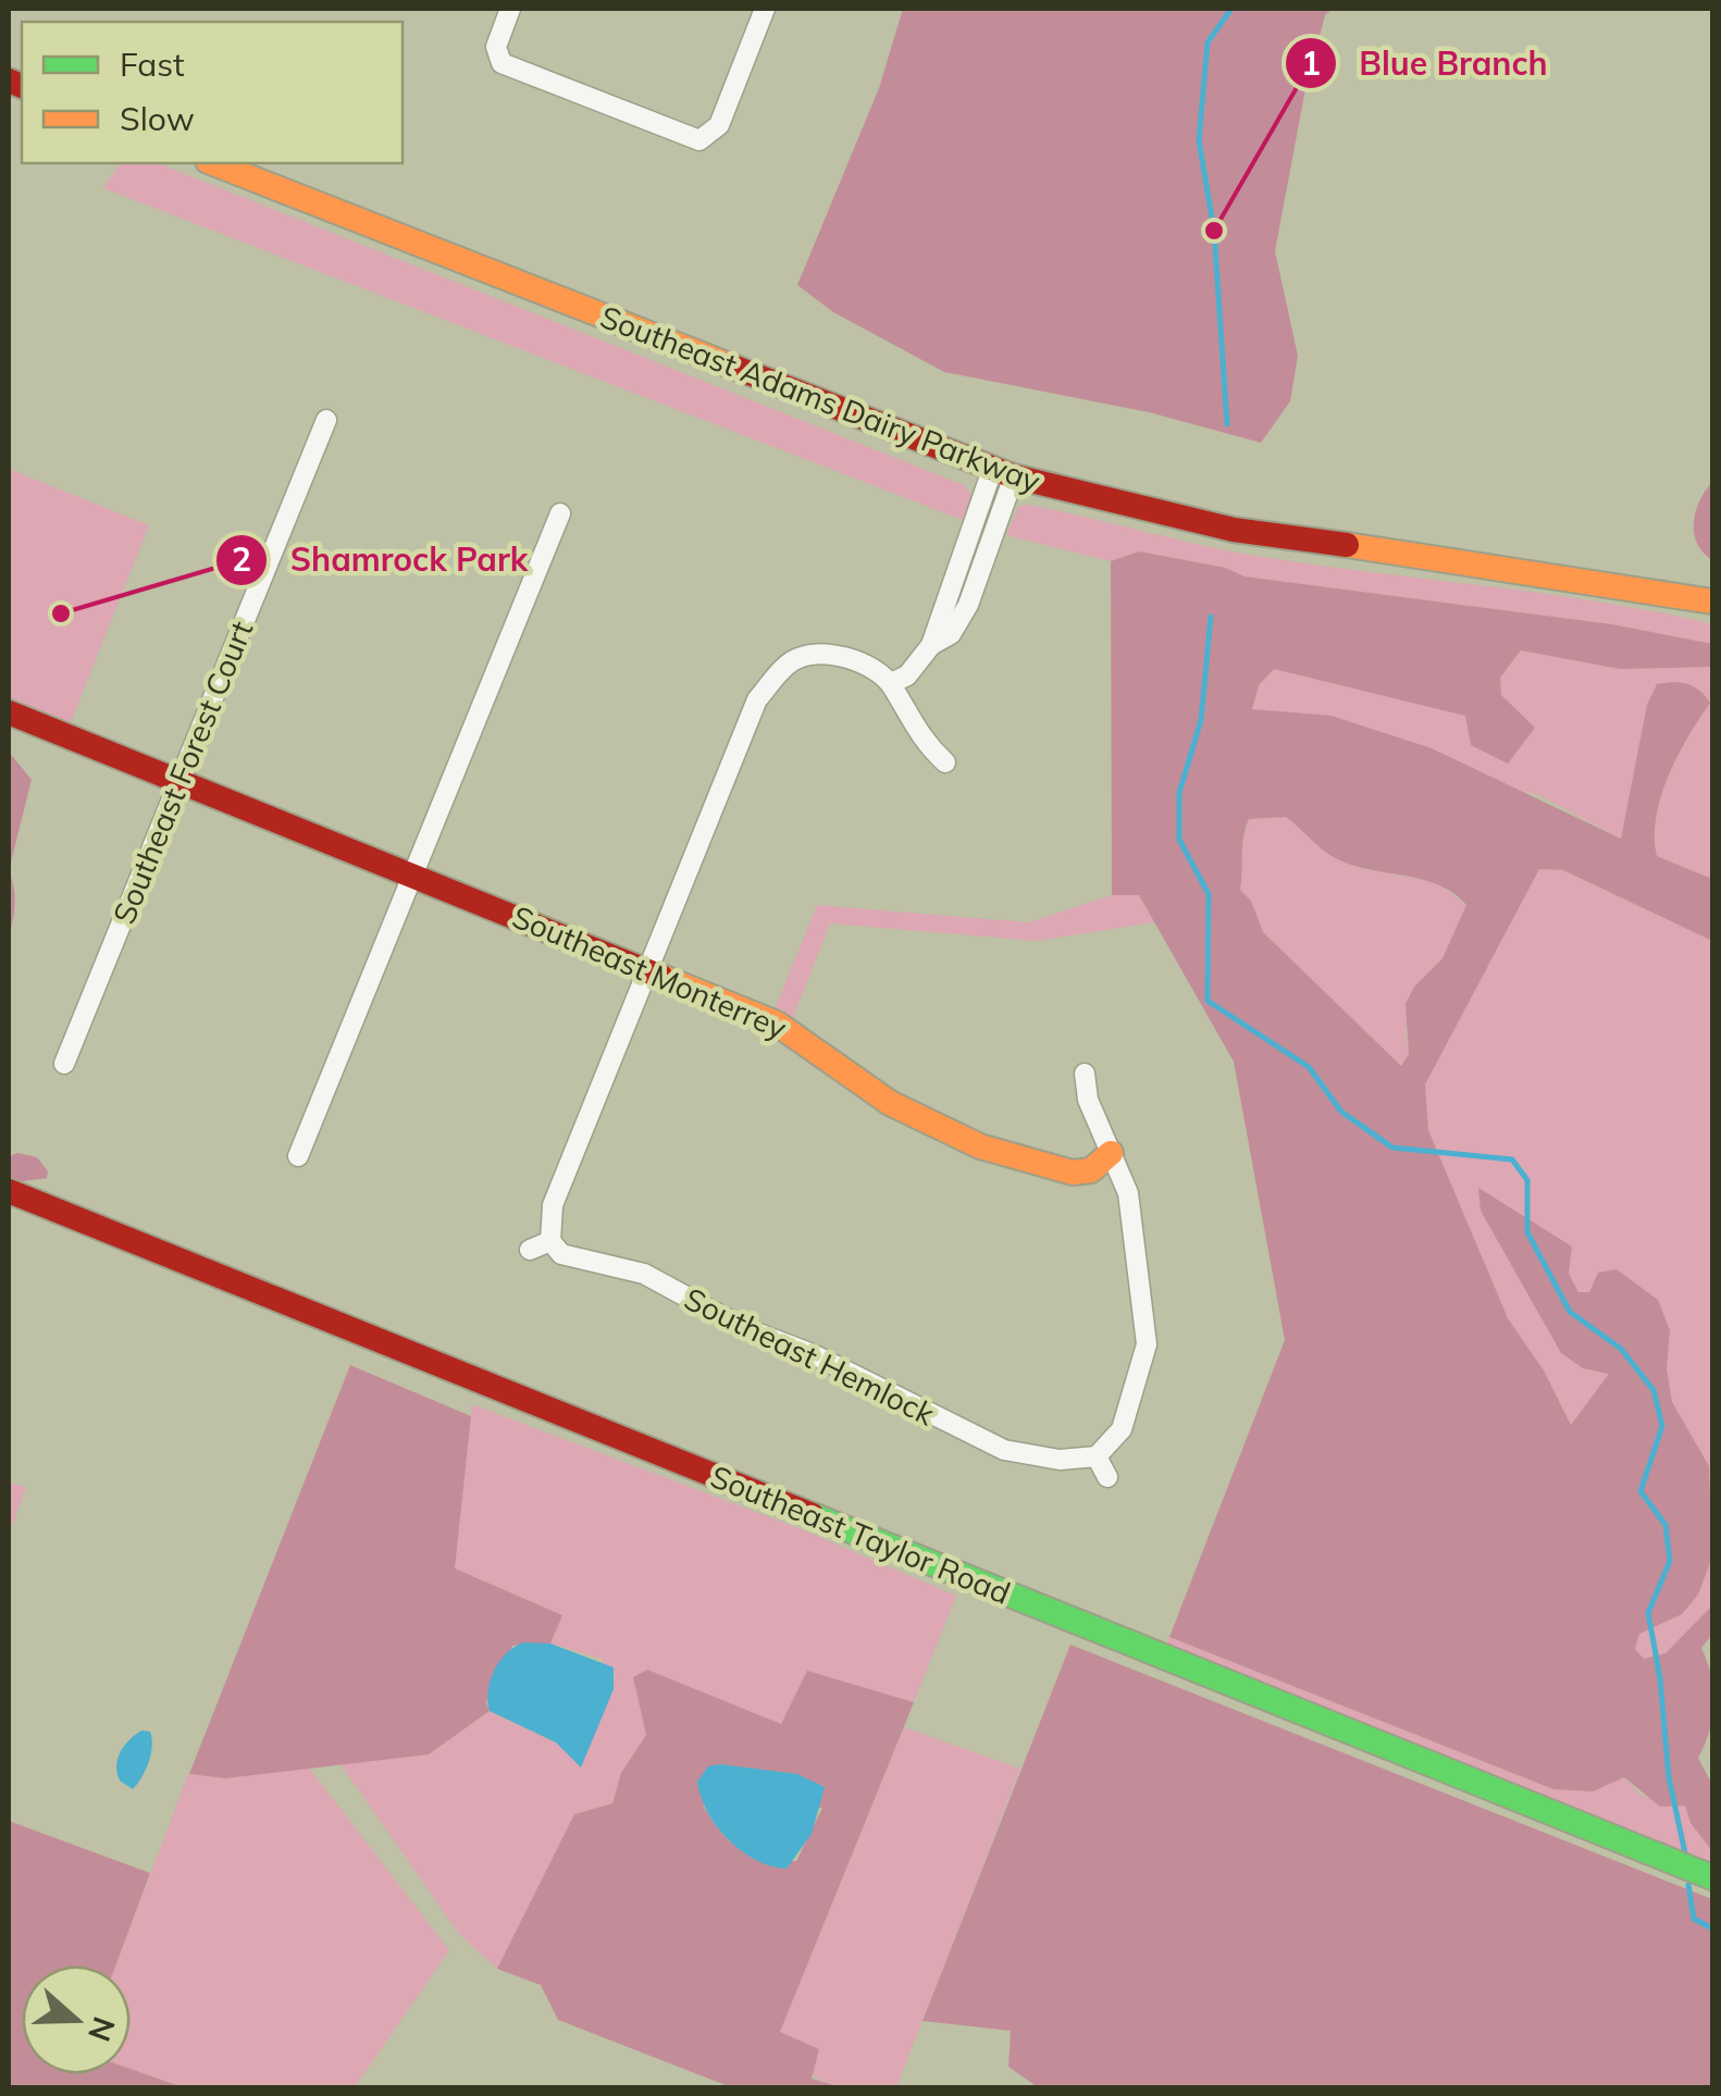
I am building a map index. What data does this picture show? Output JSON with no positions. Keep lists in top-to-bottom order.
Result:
{
  "streets": {
    "street": [
      "Southeast Adams Dairy Parkway",
      "Southeast Forest Court",
      "Southeast Monterrey",
      "Southeast Hemlock",
      "Southeast Taylor Road"
    ]
  },
  "crossings": [
    ["Southeast Forest Court", "Southeast Monterrey"]
  ],
  "places": ["Blue Branch", "Shamrock Park"],
  "legend": ["Fast", "Slow"],
  "north": "right"
}
